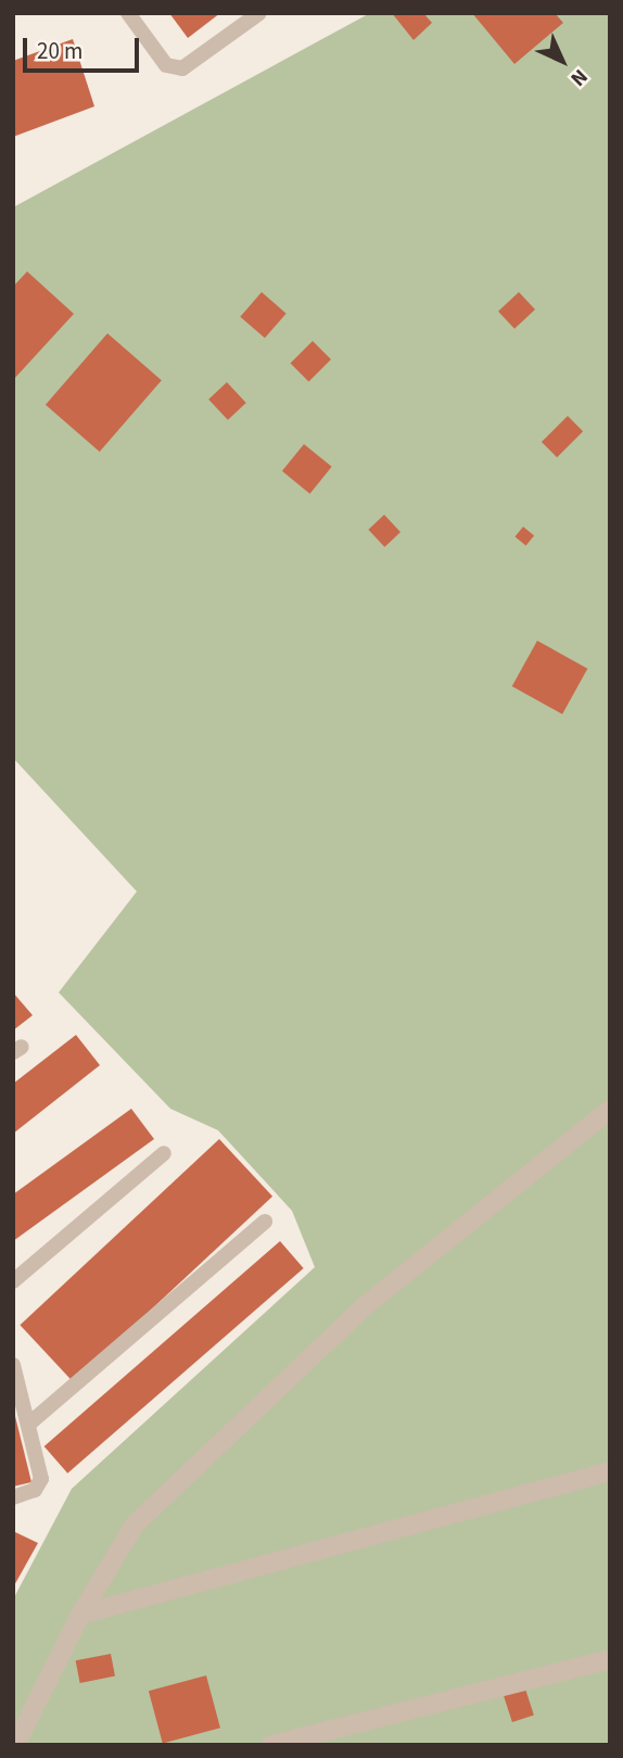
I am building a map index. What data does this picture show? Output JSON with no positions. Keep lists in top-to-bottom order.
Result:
{
  "scale_bar": "20 m",
  "north": "bottom right"
}
